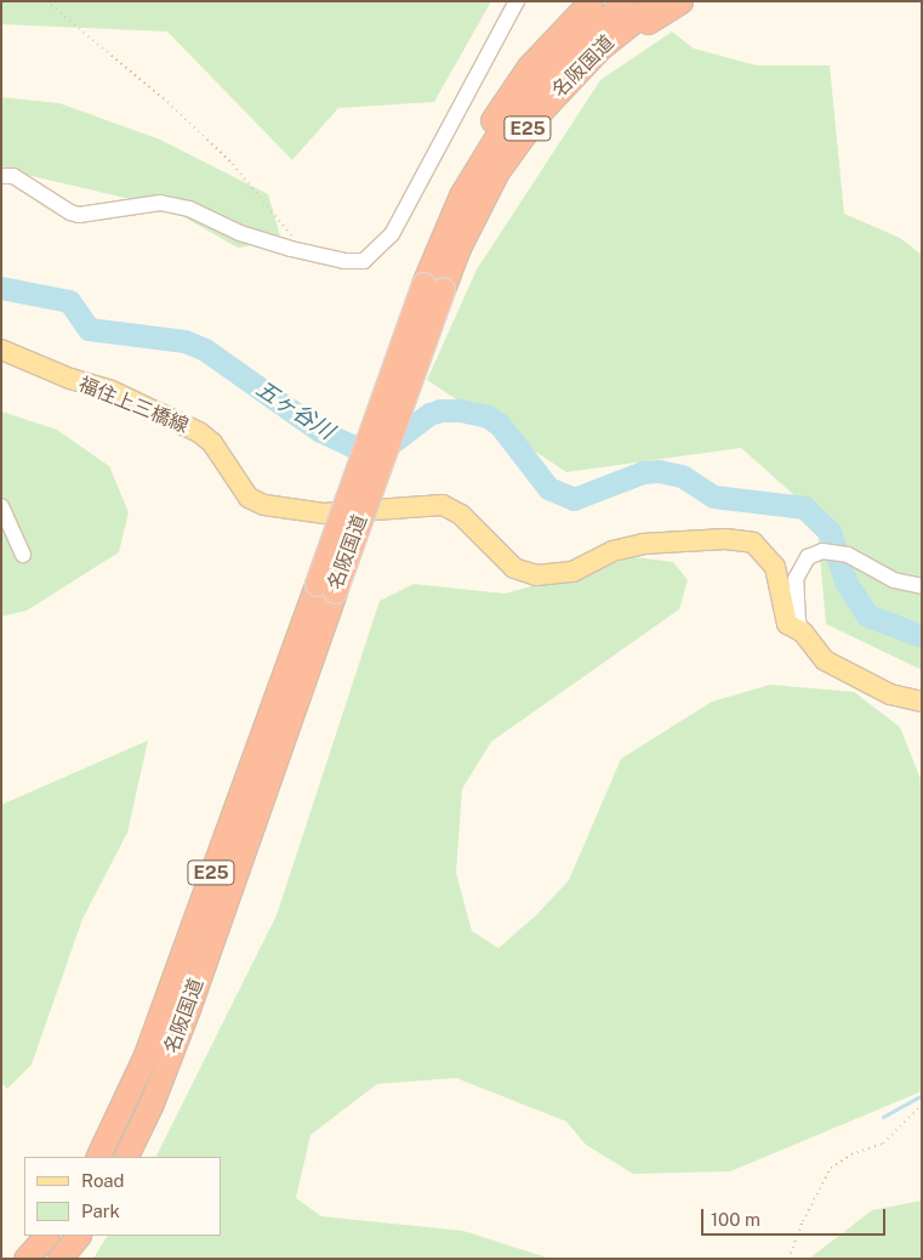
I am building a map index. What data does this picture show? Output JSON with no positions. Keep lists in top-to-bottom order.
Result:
{
  "streets": {
    "highway": ["名阪国道", "E25"],
    "main road": ["福住上三橋線"]
  },
  "water": ["五ヶ谷川"],
  "legend": ["Road", "Park"],
  "scale_bar": "100 m"
}
